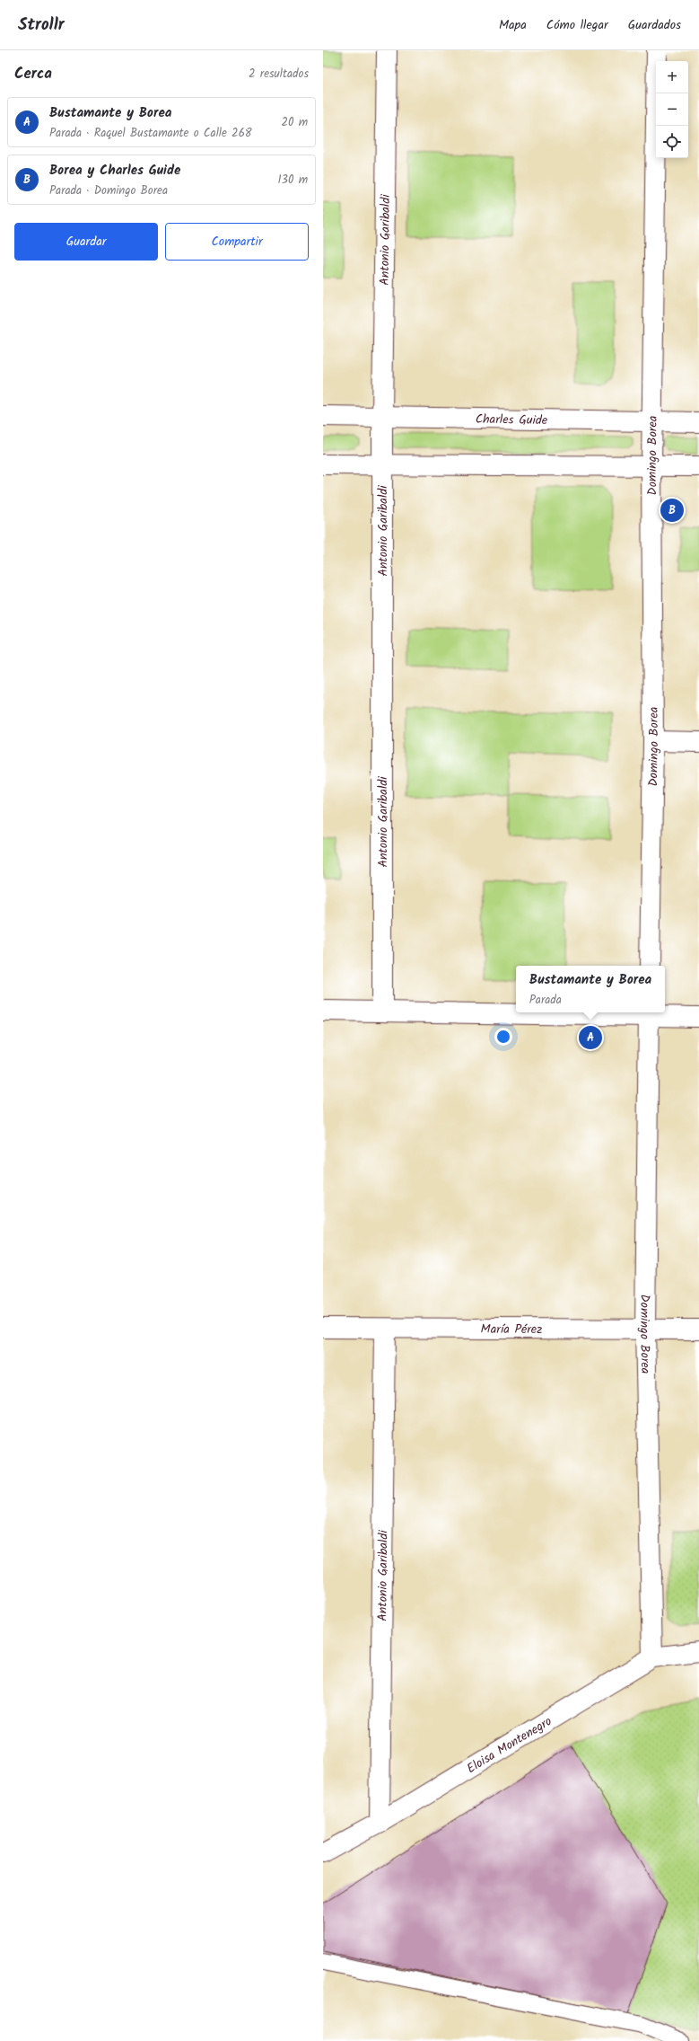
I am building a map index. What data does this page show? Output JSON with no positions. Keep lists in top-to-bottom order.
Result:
{
  "streets": {
    "street": [
      "Antonio Garibaldi",
      "Charles Guide",
      "Domingo Borea",
      "María Pérez",
      "Eloisa Montenegro"
    ]
  },
  "crossings": [
    ["Antonio Garibaldi", "Charles Guide"],
    ["Antonio Garibaldi", "María Pérez"],
    ["Antonio Garibaldi", "Eloisa Montenegro"],
    ["Charles Guide", "Domingo Borea"],
    ["Domingo Borea", "María Pérez"],
    ["Domingo Borea", "Eloisa Montenegro"]
  ],
  "page": {
    "header": "Strollr",
    "nav": ["Mapa", "Cómo llegar", "Guardados"],
    "heading": ["Cerca", "2 resultados"],
    "map_buttons": ["+", "−"],
    "list": [
      {
        "mark": "A",
        "name": "Bustamante y Borea",
        "note": "Parada · Raquel Bustamante o Calle 268",
        "value": "20 m"
      },
      {
        "mark": "B",
        "name": "Borea y Charles Guide",
        "note": "Parada · Domingo Borea",
        "value": "130 m"
      }
    ],
    "buttons": ["Guardar", "Compartir"],
    "pins": ["B", "A"],
    "popup": ["Bustamante y Borea", "Parada"]
  }
}
